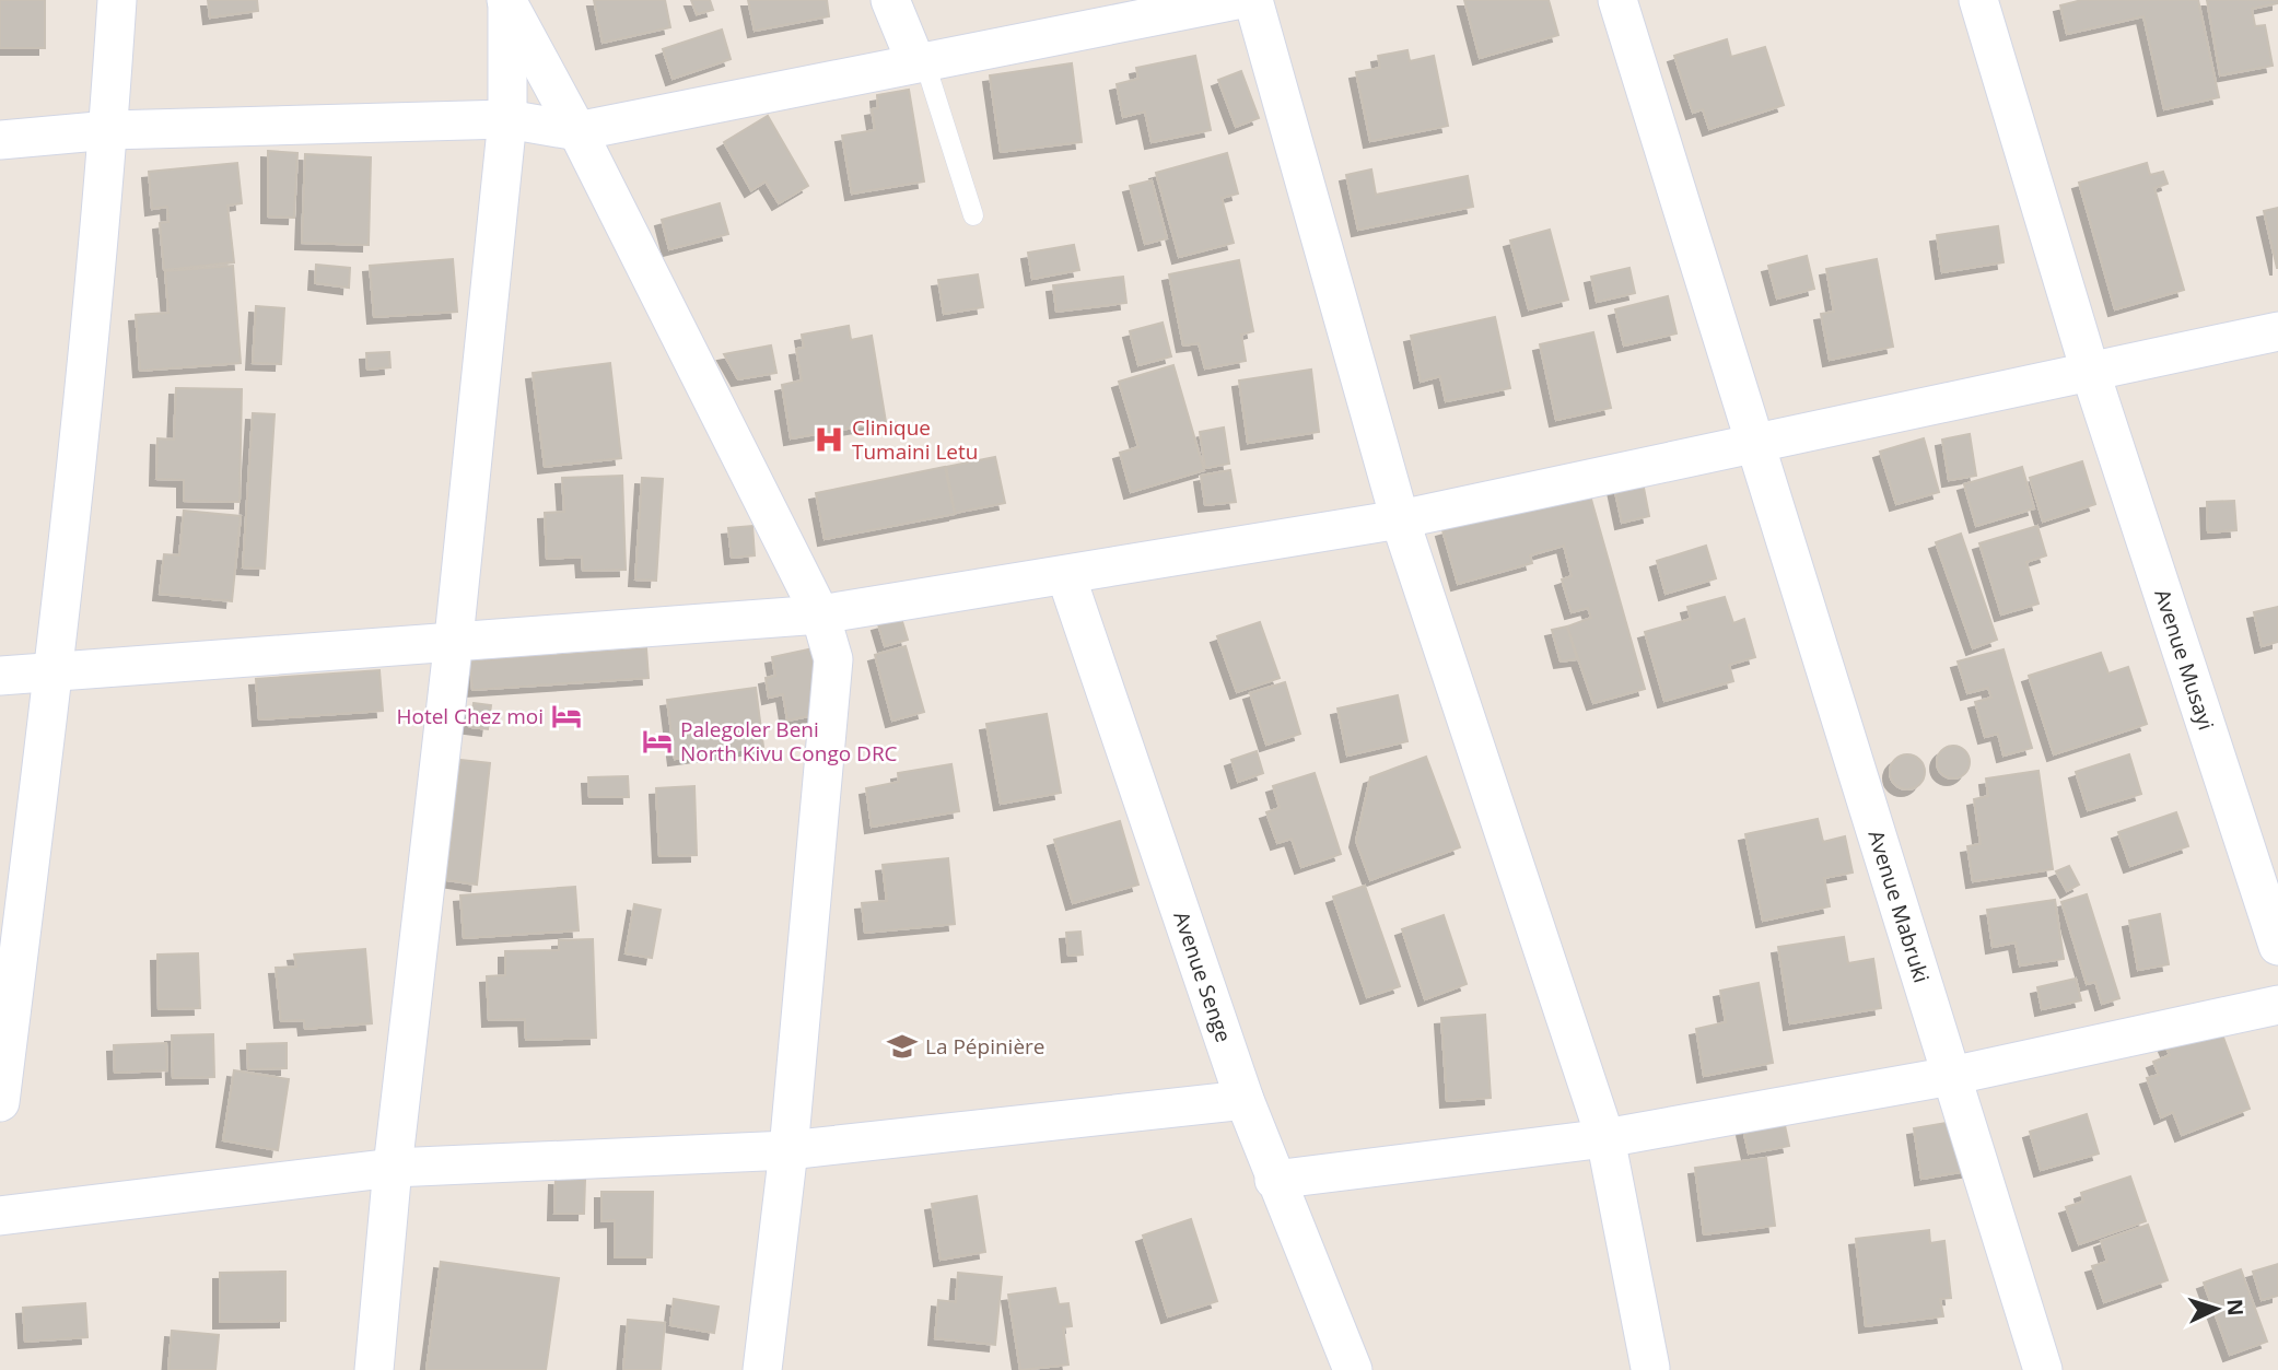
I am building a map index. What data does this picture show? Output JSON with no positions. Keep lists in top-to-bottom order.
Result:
{
  "streets": {
    "street": ["Avenue Musayi", "Avenue Mabruki", "Avenue Senge"]
  },
  "places": {
    "hospital": ["Clinique Tumaini Letu"],
    "hotel": ["Hotel Chez moi", "Palegoler Beni North Kivu Congo DRC"],
    "school or university": ["La Pépinière"]
  },
  "north": "right"
}
